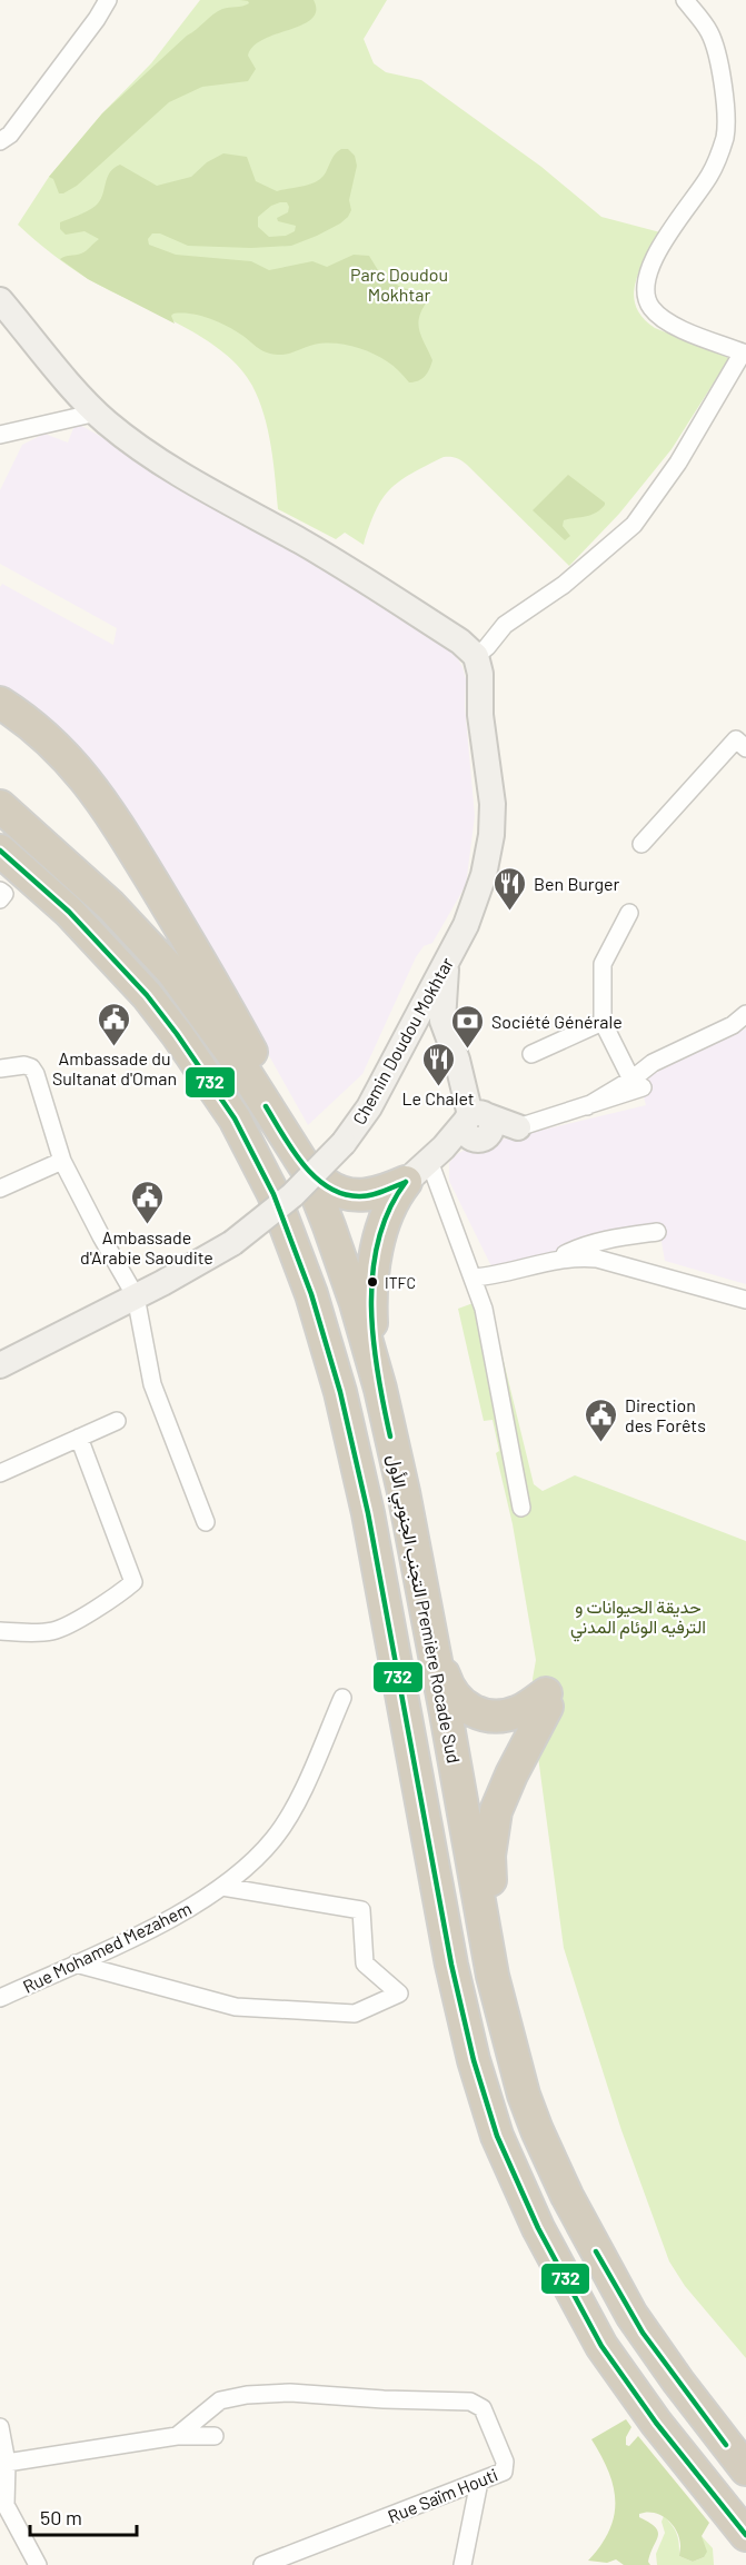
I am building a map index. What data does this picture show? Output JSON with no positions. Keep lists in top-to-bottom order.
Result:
{
  "streets": {
    "highway": ["التجنب الجنوبي الأول Première Rocade Sud"],
    "street": ["Chemin Doudou Mokhtar", "Rue Mohamed Mezahem", "Rue Saïm Houti"]
  },
  "parks": ["Parc Doudou Mokhtar", "حديقة الحيوانات و الترفيه الوئام المدني"],
  "places": {
    "restaurant": ["Ben Burger", "Le Chalet"],
    "public building": ["Ambassade du Sultanat d'Oman", "Ambassade d'Arabie Saoudite", "Direction des Forêts"],
    "bank": ["Société Générale"],
    "other": ["ITFC"]
  },
  "lines": ["transit line 732"],
  "scale_bar": "50 m"
}
